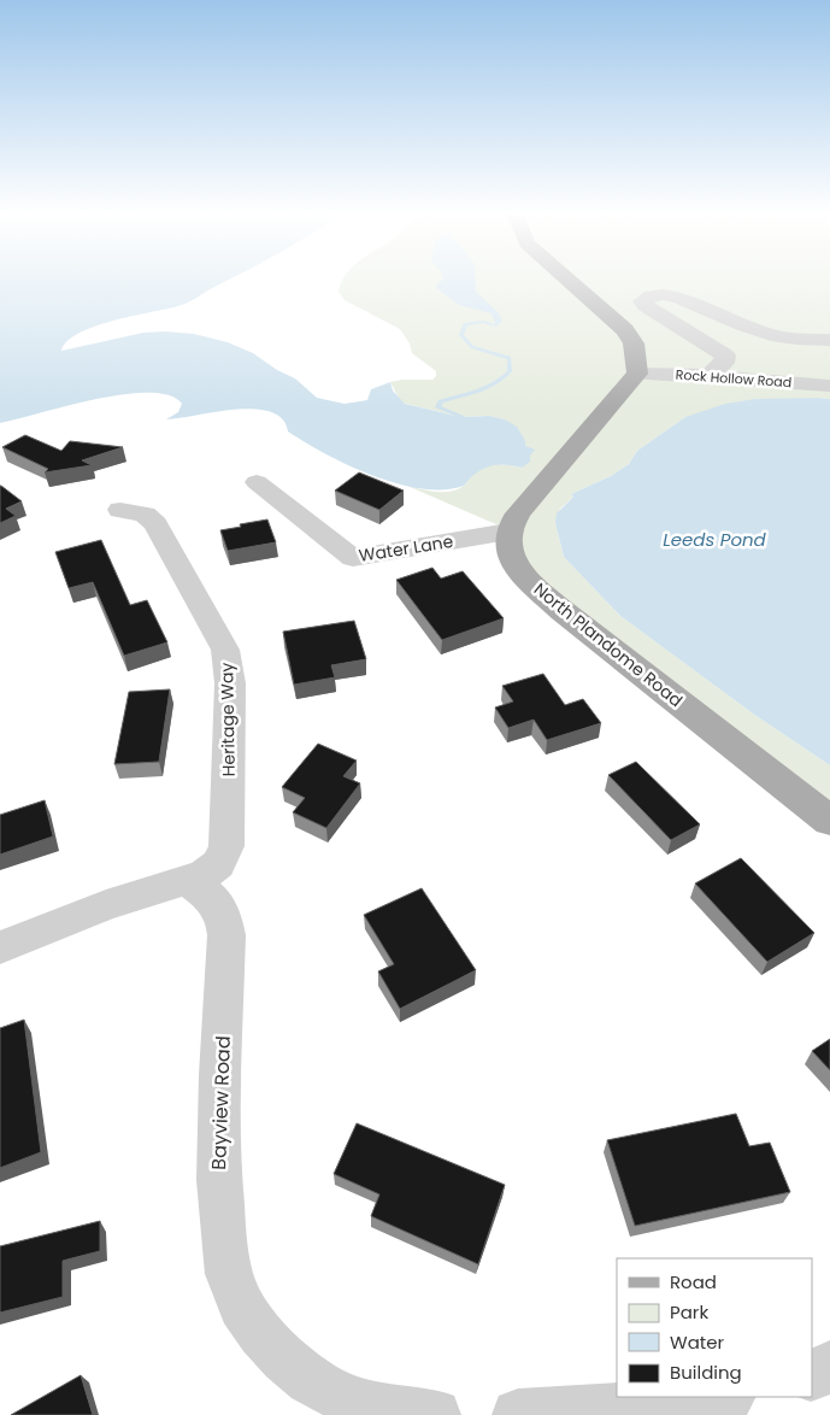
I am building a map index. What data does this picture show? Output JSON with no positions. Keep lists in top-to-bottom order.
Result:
{
  "streets": {
    "main road": ["North Plandome Road"],
    "street": [
      "Rock Hollow Road",
      "Water Lane",
      "Heritage Way",
      "Bayview Road"
    ]
  },
  "crossings": [
    ["Water Lane", "North Plandome Road"],
    ["Heritage Way", "Bayview Road"]
  ],
  "water": ["Leeds Pond"],
  "legend": [
    "Road",
    "Park",
    "Water",
    "Building"
  ]
}
